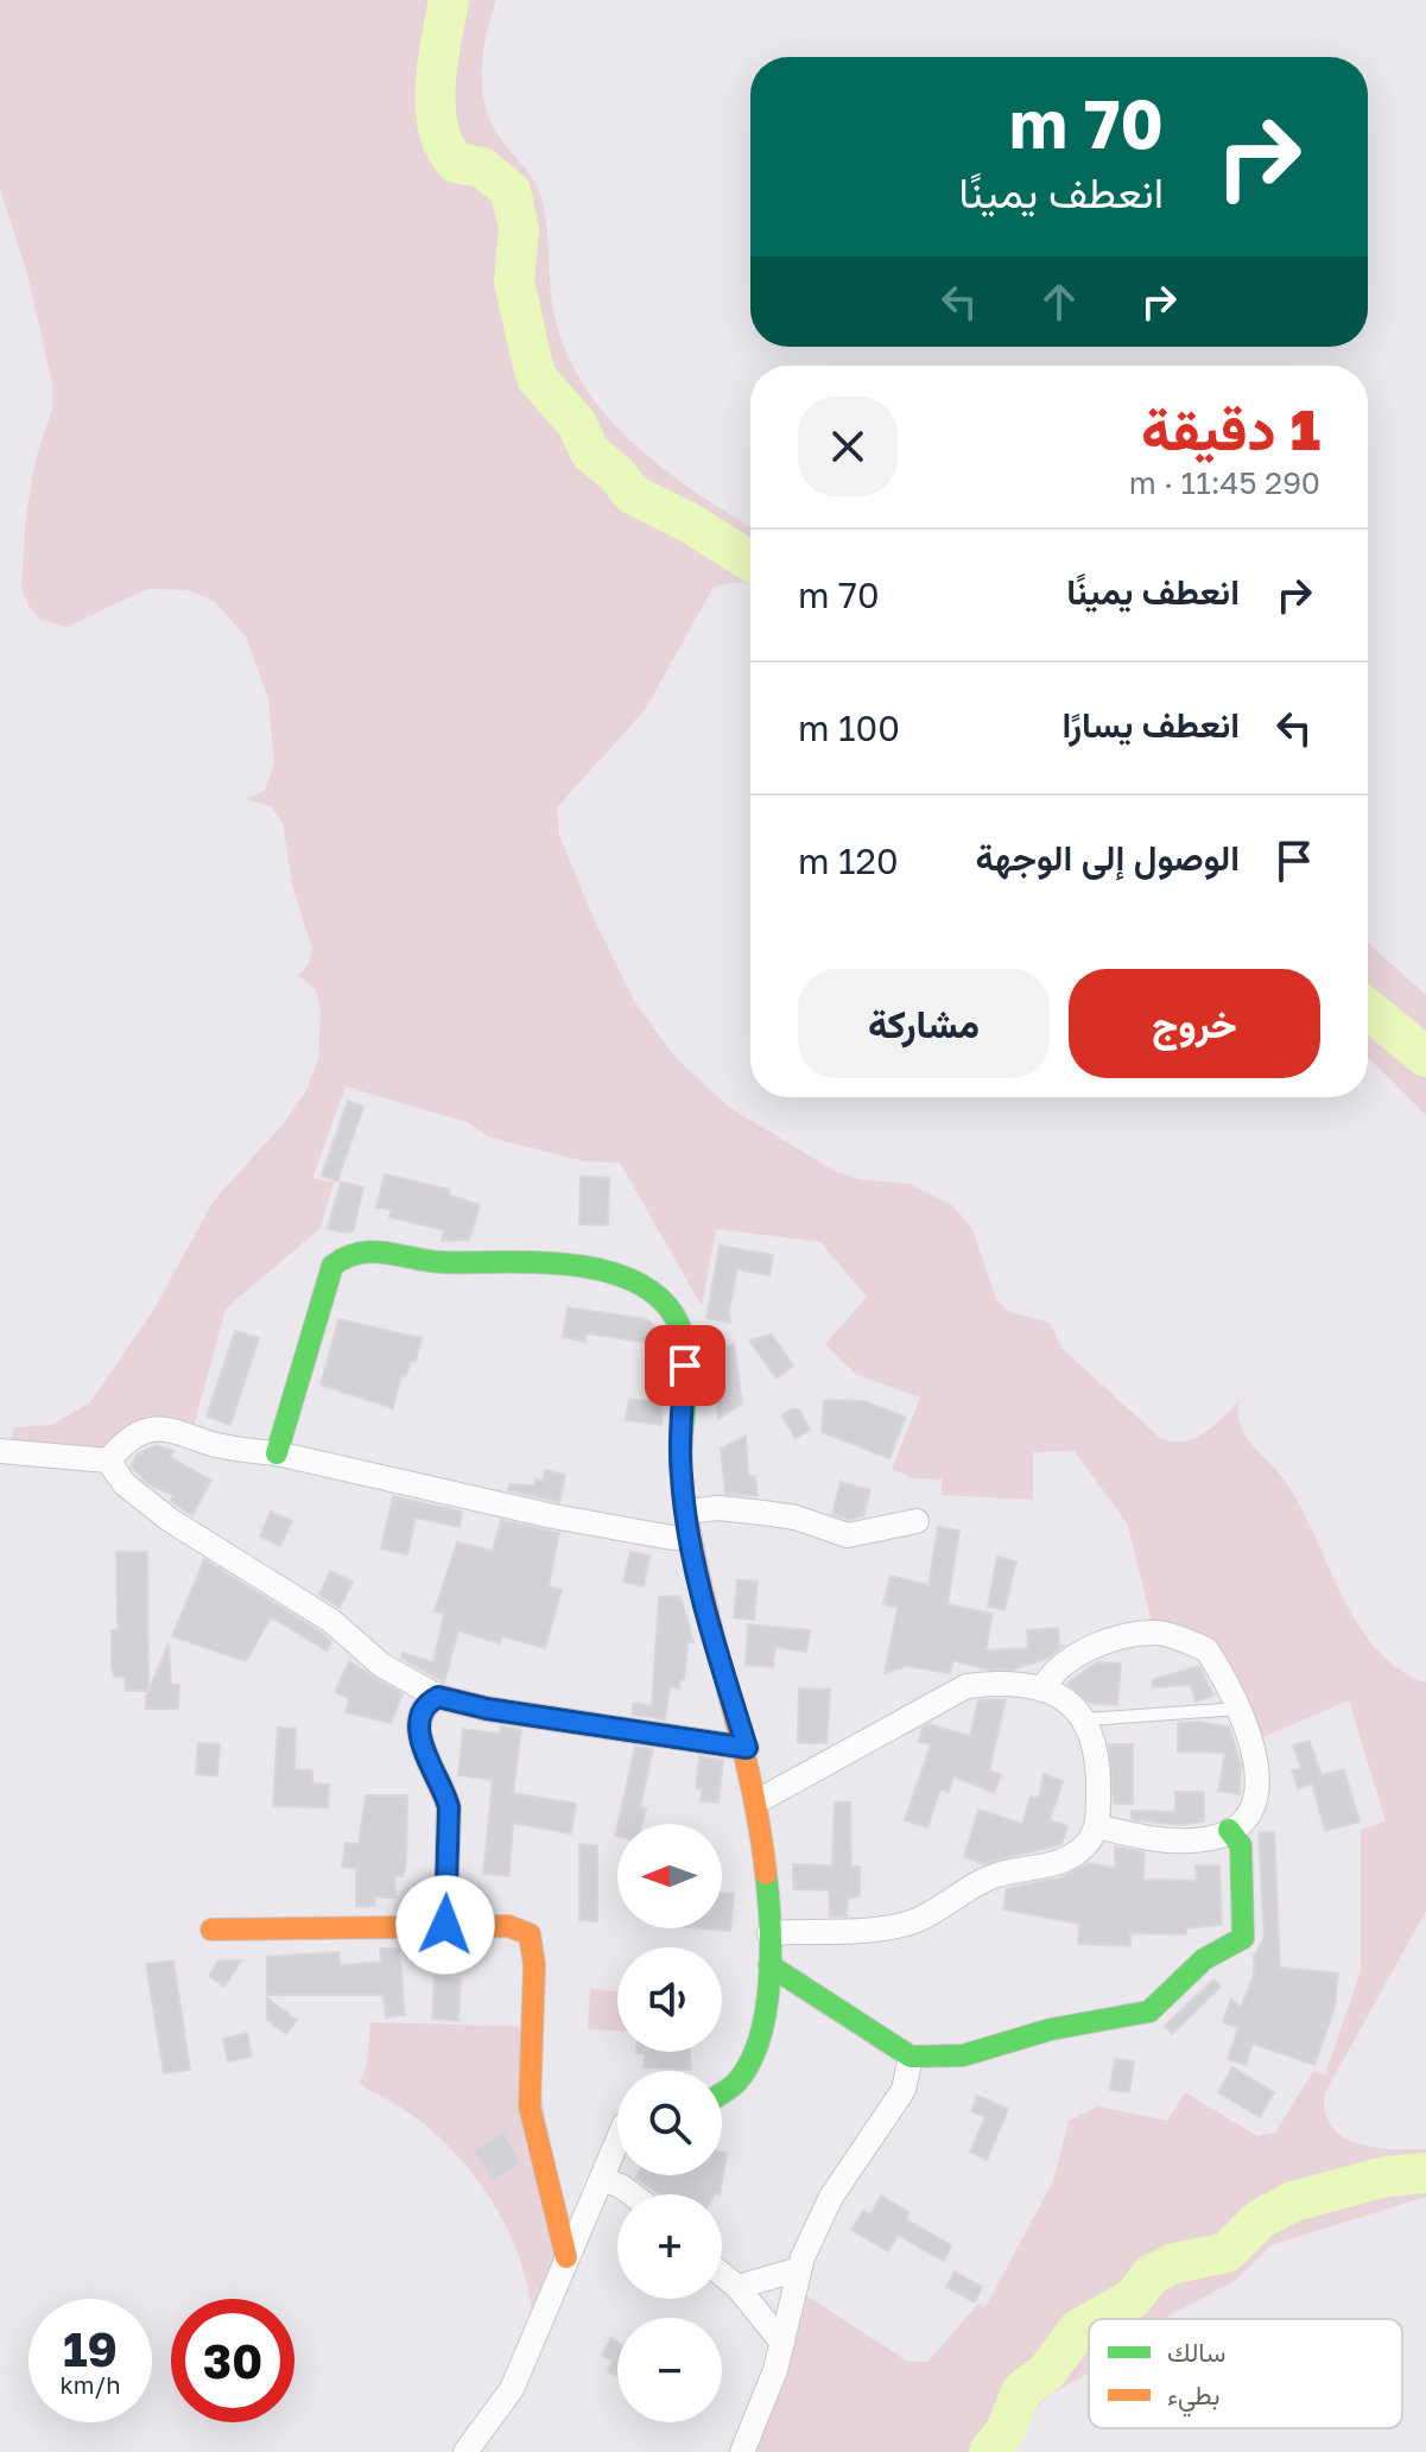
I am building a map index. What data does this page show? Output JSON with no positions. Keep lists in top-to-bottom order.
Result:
{
  "legend": ["سالك", "بطيء"],
  "north": "left",
  "page": {
    "turn": ["70 m", "انعطف يمينًا"],
    "heading": ["1 دقيقة", "290 m · 11:45"],
    "list": [
      {
        "name": "انعطف يمينًا",
        "value": "70 m"
      },
      {
        "name": "انعطف يسارًا",
        "value": "100 m"
      },
      {
        "name": "الوصول إلى الوجهة",
        "value": "120 m"
      }
    ],
    "buttons": ["خروج", "مشاركة"],
    "map_buttons": ["+", "−"],
    "speed": "19 km/h",
    "limit": "30"
  }
}
